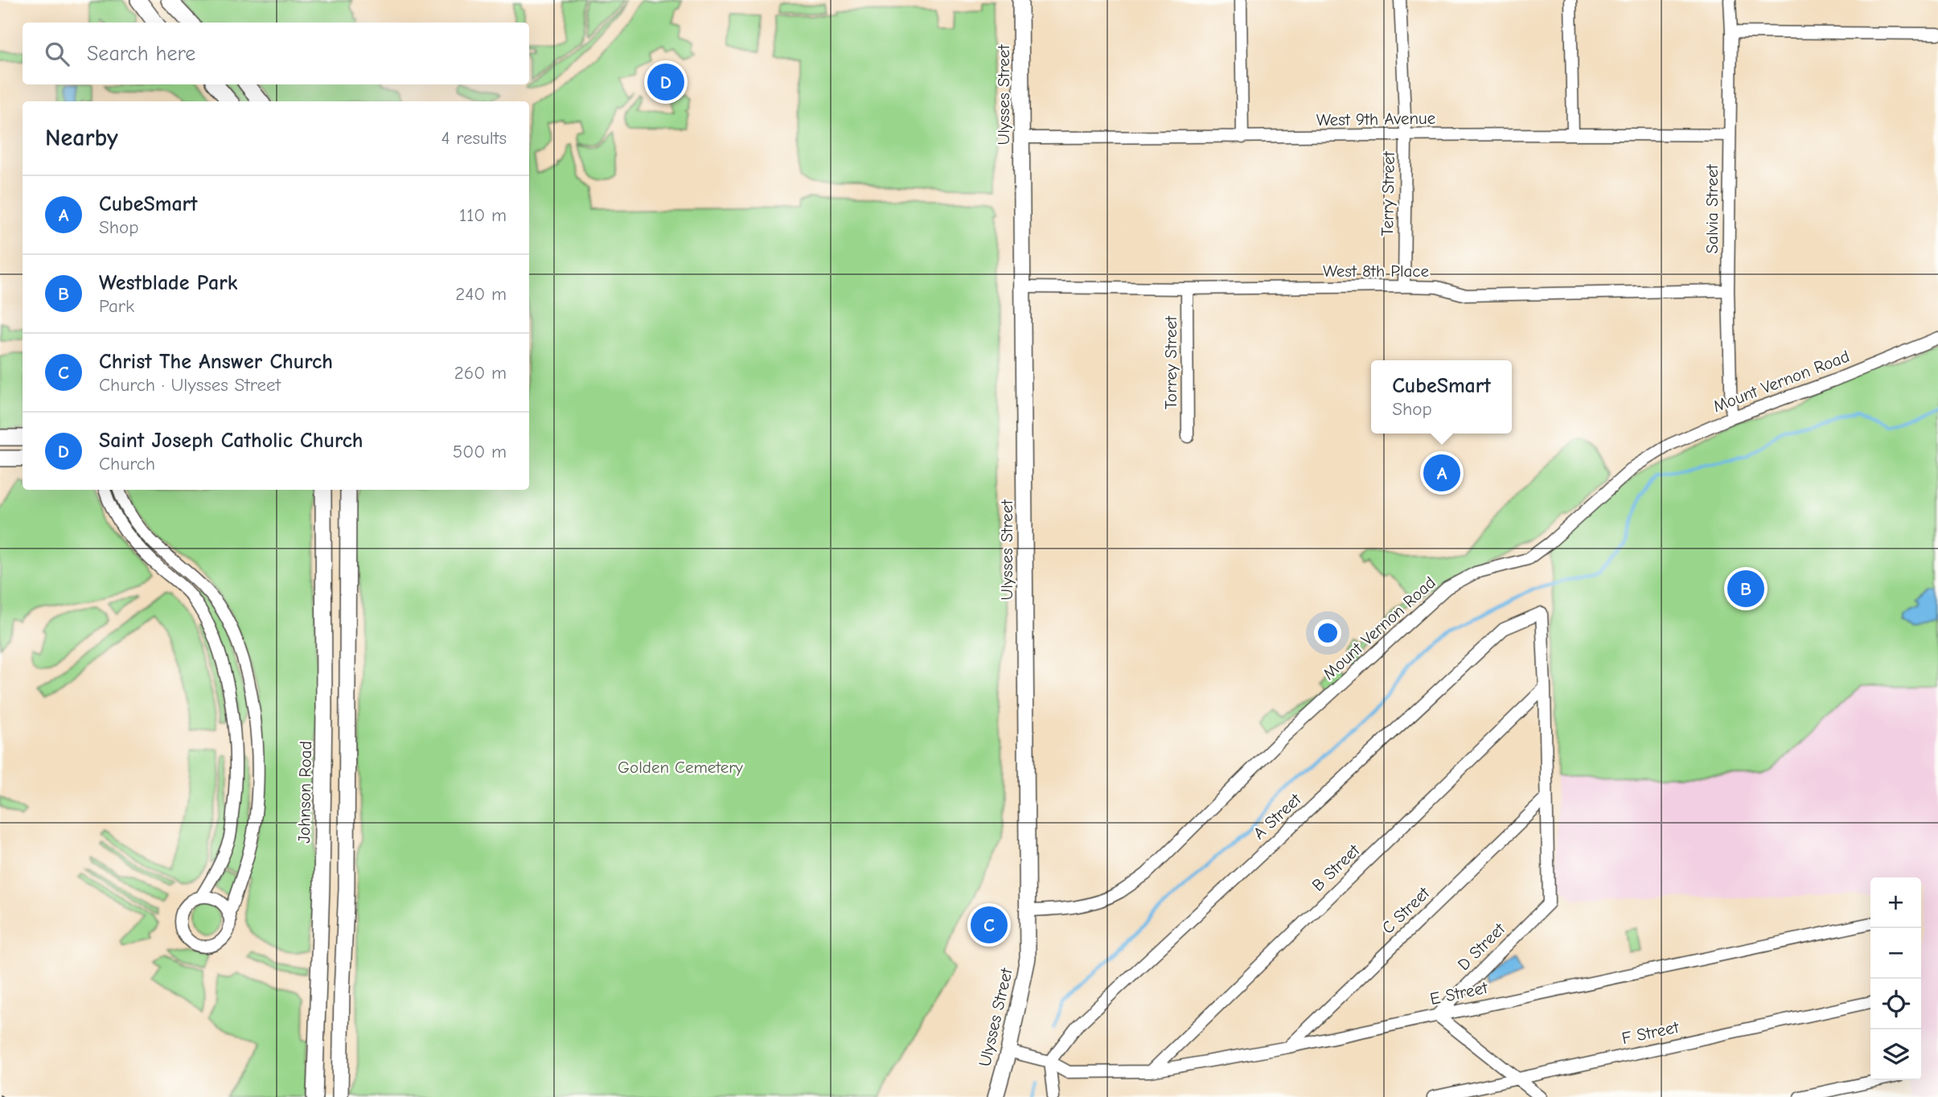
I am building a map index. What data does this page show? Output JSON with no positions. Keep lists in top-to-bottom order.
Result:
{
  "streets": {
    "main road": ["Ulysses Street", "Johnson Road"],
    "street": [
      "West 9th Avenue",
      "Terry Street",
      "Salvia Street",
      "West 8th Place",
      "Torrey Street",
      "Mount Vernon Road",
      "A Street",
      "B Street",
      "C Street",
      "D Street",
      "E Street",
      "F Street"
    ]
  },
  "crossings": [
    ["Ulysses Street", "West 9th Avenue"],
    ["Ulysses Street", "West 8th Place"],
    ["Ulysses Street", "Mount Vernon Road"],
    ["Ulysses Street", "E Street"],
    ["West 9th Avenue", "Terry Street"],
    ["West 9th Avenue", "Salvia Street"],
    ["Terry Street", "West 8th Place"],
    ["Salvia Street", "West 8th Place"],
    ["Salvia Street", "Mount Vernon Road"],
    ["West 8th Place", "Torrey Street"],
    ["A Street", "B Street"],
    ["A Street", "E Street"],
    ["B Street", "E Street"],
    ["C Street", "D Street"],
    ["C Street", "E Street"],
    ["D Street", "E Street"]
  ],
  "parks": ["Golden Cemetery"],
  "page": {
    "search": "Search here",
    "pins": [
      "D",
      "A",
      "B",
      "C"
    ],
    "heading": ["Nearby", "4 results"],
    "list": [
      {
        "mark": "A",
        "name": "CubeSmart",
        "note": "Shop",
        "value": "110 m"
      },
      {
        "mark": "B",
        "name": "Westblade Park",
        "note": "Park",
        "value": "240 m"
      },
      {
        "mark": "C",
        "name": "Christ The Answer Church",
        "note": "Church · Ulysses Street",
        "value": "260 m"
      },
      {
        "mark": "D",
        "name": "Saint Joseph Catholic Church",
        "note": "Church",
        "value": "500 m"
      }
    ],
    "popup": ["CubeSmart", "Shop"],
    "map_buttons": ["+", "−"]
  }
}
